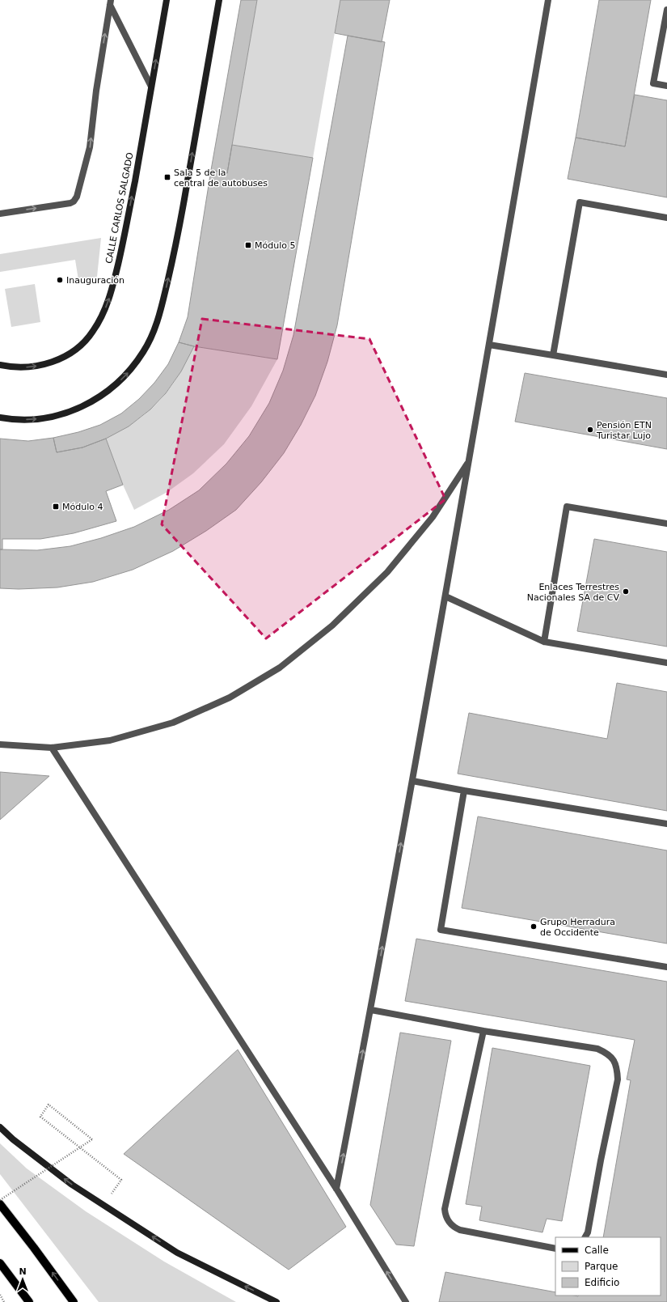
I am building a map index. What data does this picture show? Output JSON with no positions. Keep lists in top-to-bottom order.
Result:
{
  "streets": {
    "street": ["CALLE CARLOS SALGADO"]
  },
  "one_way": ["CALLE CARLOS SALGADO"],
  "places": {
    "transit": ["Sala 5 de la central de autobuses", "Módulo 5", "Módulo 4"],
    "other": [
      "Inauguración",
      "Pensión ETN Turistar Lujo",
      "Enlaces Terrestres Nacionales SA de CV",
      "Grupo Herradura de Occidente"
    ]
  },
  "legend": ["Calle", "Parque", "Edificio"],
  "north": "top"
}
